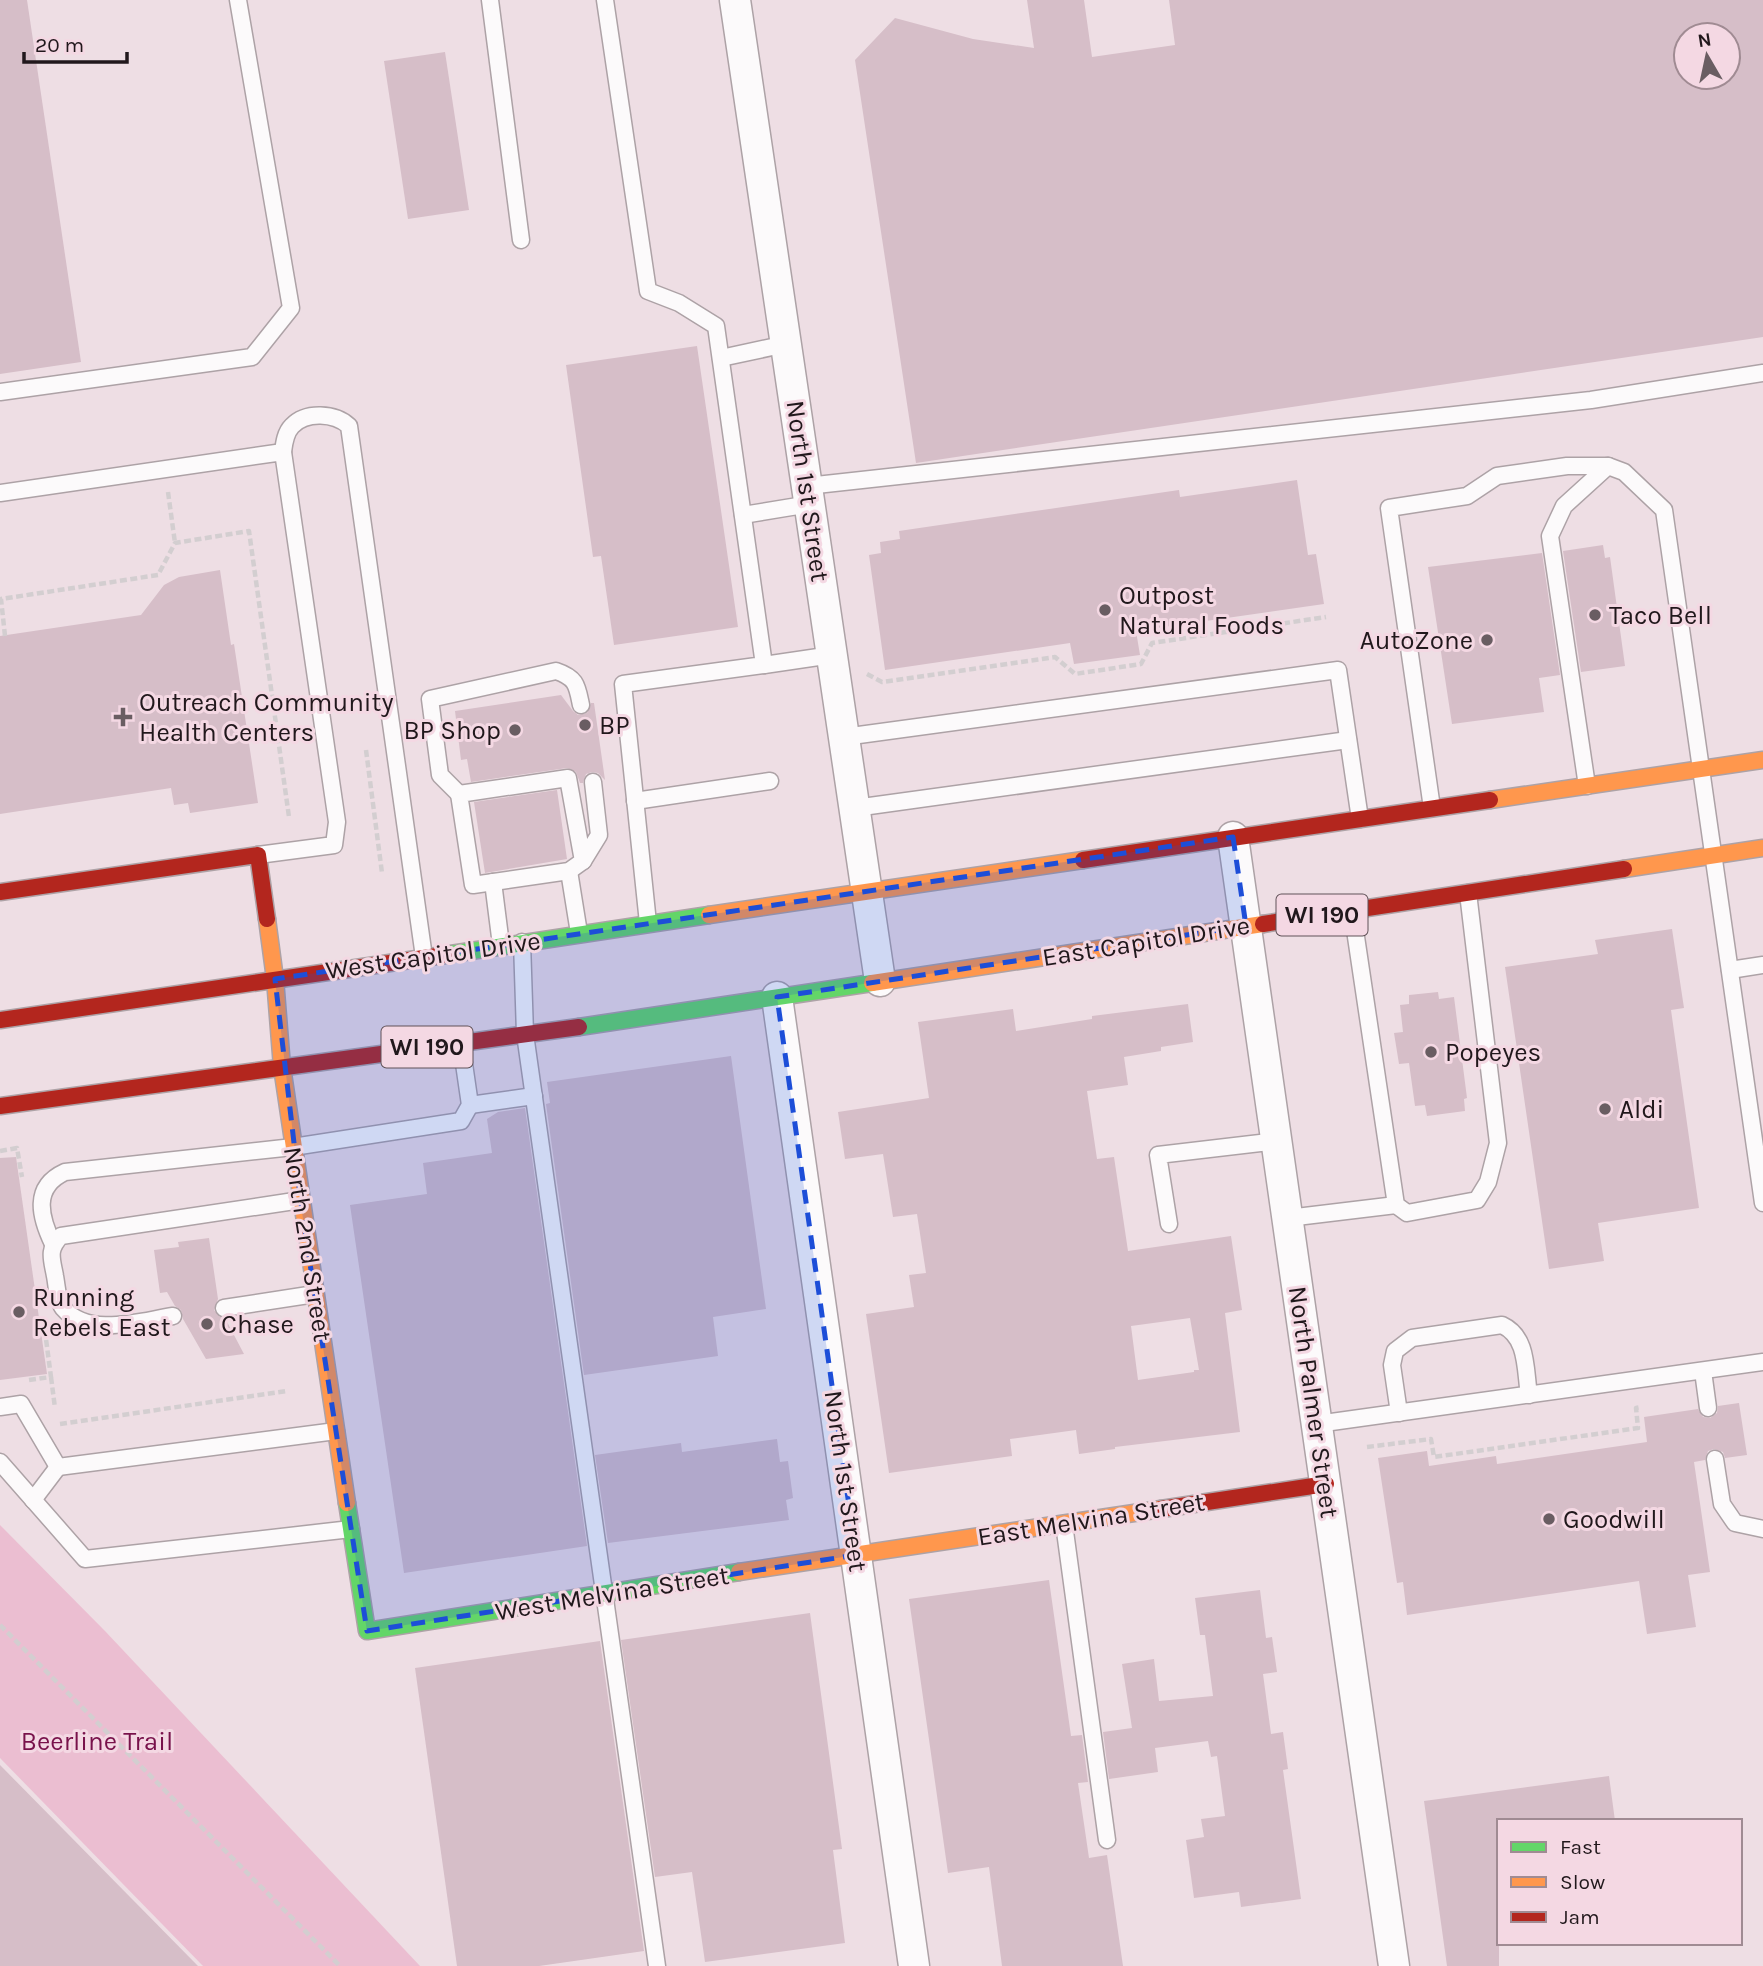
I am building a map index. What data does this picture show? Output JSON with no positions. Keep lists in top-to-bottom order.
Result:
{
  "streets": {
    "main road": [
      "WI 190",
      "East Capitol Drive",
      "West Capitol Drive",
      "North 2nd Street",
      "East Melvina Street",
      "West Melvina Street"
    ],
    "street": ["North 1st Street", "North Palmer Street"]
  },
  "crossings": [
    ["North 1st Street", "WI 190"],
    ["North 1st Street", "East Capitol Drive"],
    ["North 1st Street", "West Capitol Drive"],
    ["North 1st Street", "East Melvina Street"],
    ["North 1st Street", "West Melvina Street"],
    ["WI 190", "East Capitol Drive"],
    ["WI 190", "North 2nd Street"],
    ["East Capitol Drive", "North Palmer Street"],
    ["West Capitol Drive", "North 2nd Street"],
    ["North 2nd Street", "West Melvina Street"],
    ["North Palmer Street", "East Melvina Street"],
    ["East Melvina Street", "West Melvina Street"]
  ],
  "parks": ["Beerline Trail"],
  "places": {
    "other": [
      "Outpost Natural Foods",
      "Taco Bell",
      "AutoZone",
      "BP",
      "BP Shop",
      "Popeyes",
      "Aldi",
      "Running Rebels East",
      "Chase",
      "Goodwill"
    ],
    "health": ["Outreach Community Health Centers"]
  },
  "legend": ["Fast", "Slow", "Jam"],
  "scale_bar": "20 m",
  "north": "top"
}
